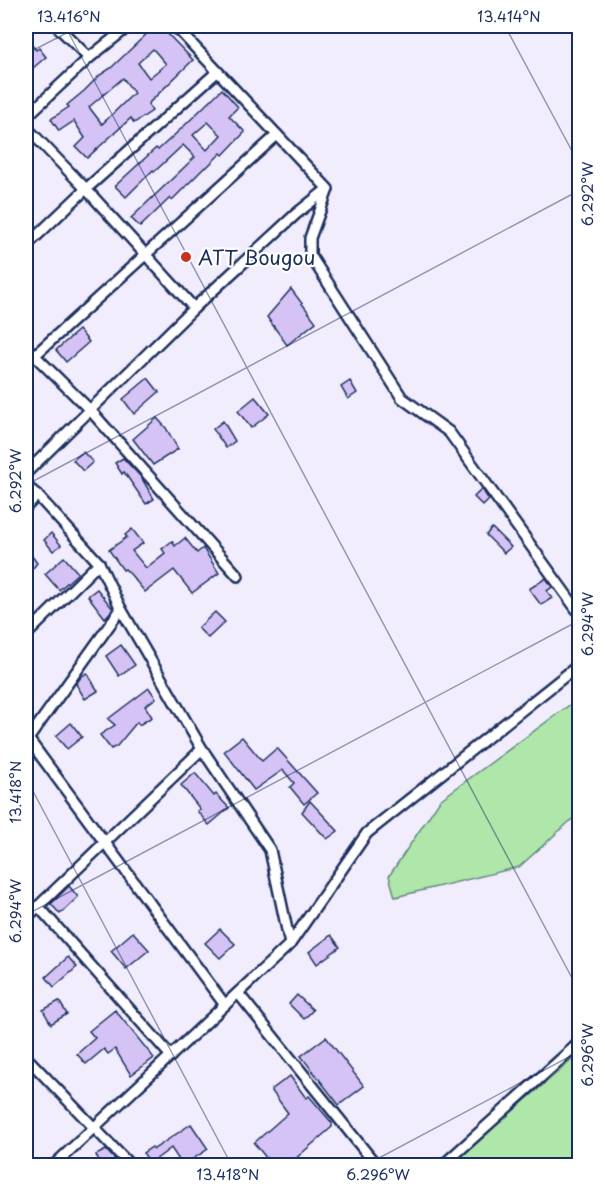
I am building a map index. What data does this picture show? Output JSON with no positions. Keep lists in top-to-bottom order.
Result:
{
  "places": ["ATT Bougou"],
  "coordinates": [
    "13.416°N",
    "13.414°N",
    "6.292°W",
    "6.294°W",
    "13.418°N",
    "6.296°W"
  ]
}
